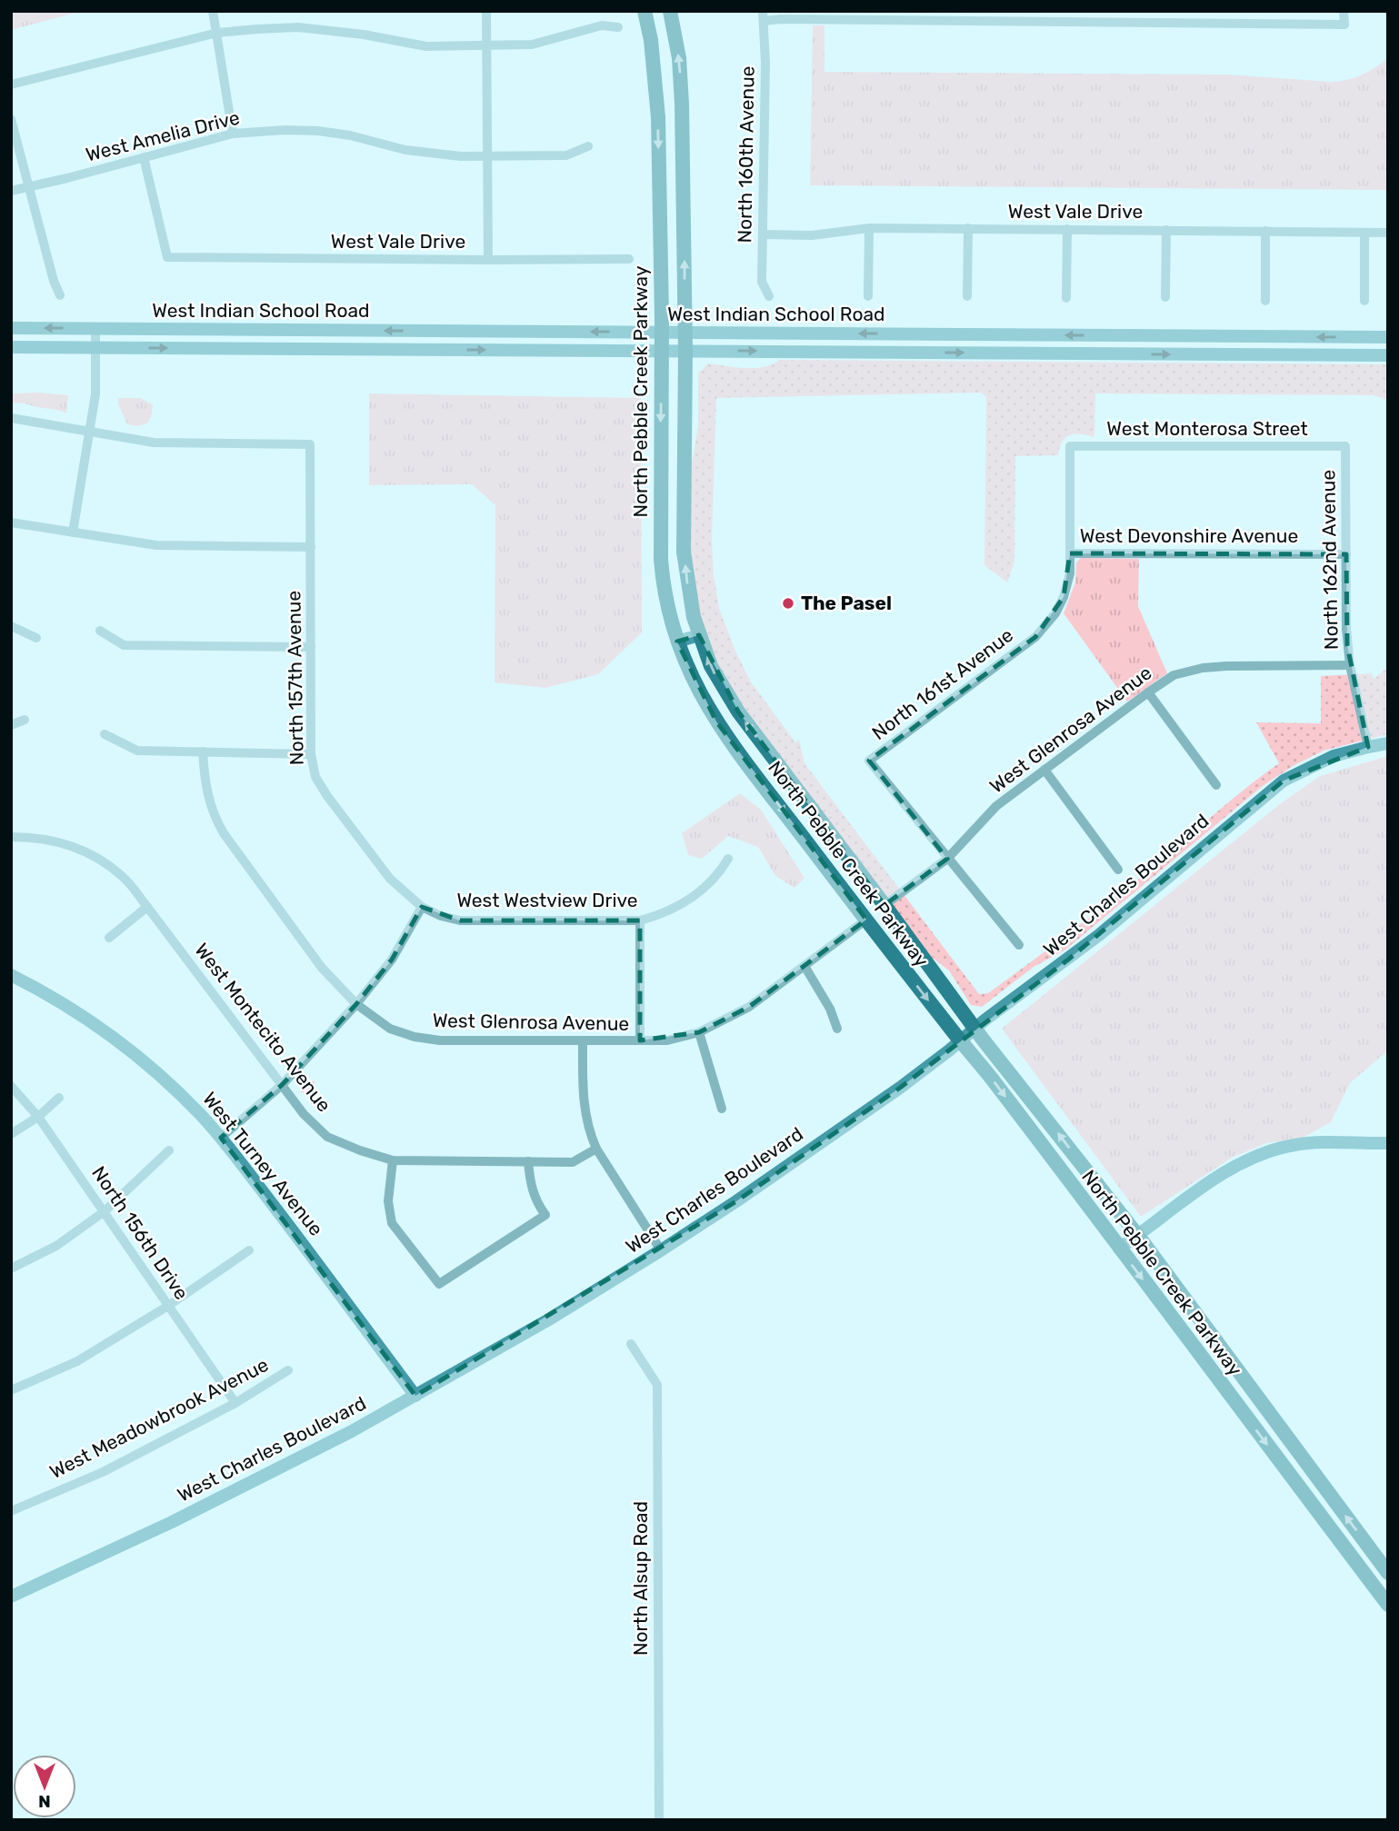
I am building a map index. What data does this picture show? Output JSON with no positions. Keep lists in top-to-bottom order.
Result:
{
  "streets": {
    "main road": [
      "West Indian School Road",
      "North Pebble Creek Parkway",
      "West Charles Boulevard",
      "West Turney Avenue"
    ],
    "street": [
      "West Amelia Drive",
      "North 160th Avenue",
      "West Vale Drive",
      "West Monterosa Street",
      "West Devonshire Avenue",
      "North 162nd Avenue",
      "North 157th Avenue",
      "North 161st Avenue",
      "West Glenrosa Avenue",
      "West Westview Drive",
      "West Montecito Avenue",
      "North 156th Drive",
      "West Meadowbrook Avenue",
      "North Alsup Road"
    ]
  },
  "crossings": [
    ["West Amelia Drive", "West Vale Drive"],
    ["North 160th Avenue", "West Vale Drive"],
    ["West Indian School Road", "North Pebble Creek Parkway"],
    ["North Pebble Creek Parkway", "West Glenrosa Avenue"],
    ["North Pebble Creek Parkway", "West Charles Boulevard"],
    ["West Monterosa Street", "North 162nd Avenue"],
    ["West Monterosa Street", "North 161st Avenue"],
    ["West Devonshire Avenue", "North 162nd Avenue"],
    ["West Devonshire Avenue", "North 161st Avenue"],
    ["North 162nd Avenue", "West Glenrosa Avenue"],
    ["North 162nd Avenue", "West Charles Boulevard"],
    ["North 157th Avenue", "West Westview Drive"],
    ["North 161st Avenue", "West Glenrosa Avenue"],
    ["West Charles Boulevard", "West Turney Avenue"],
    ["North 156th Drive", "West Meadowbrook Avenue"]
  ],
  "places": ["The Pasel"],
  "north": "bottom"
}
